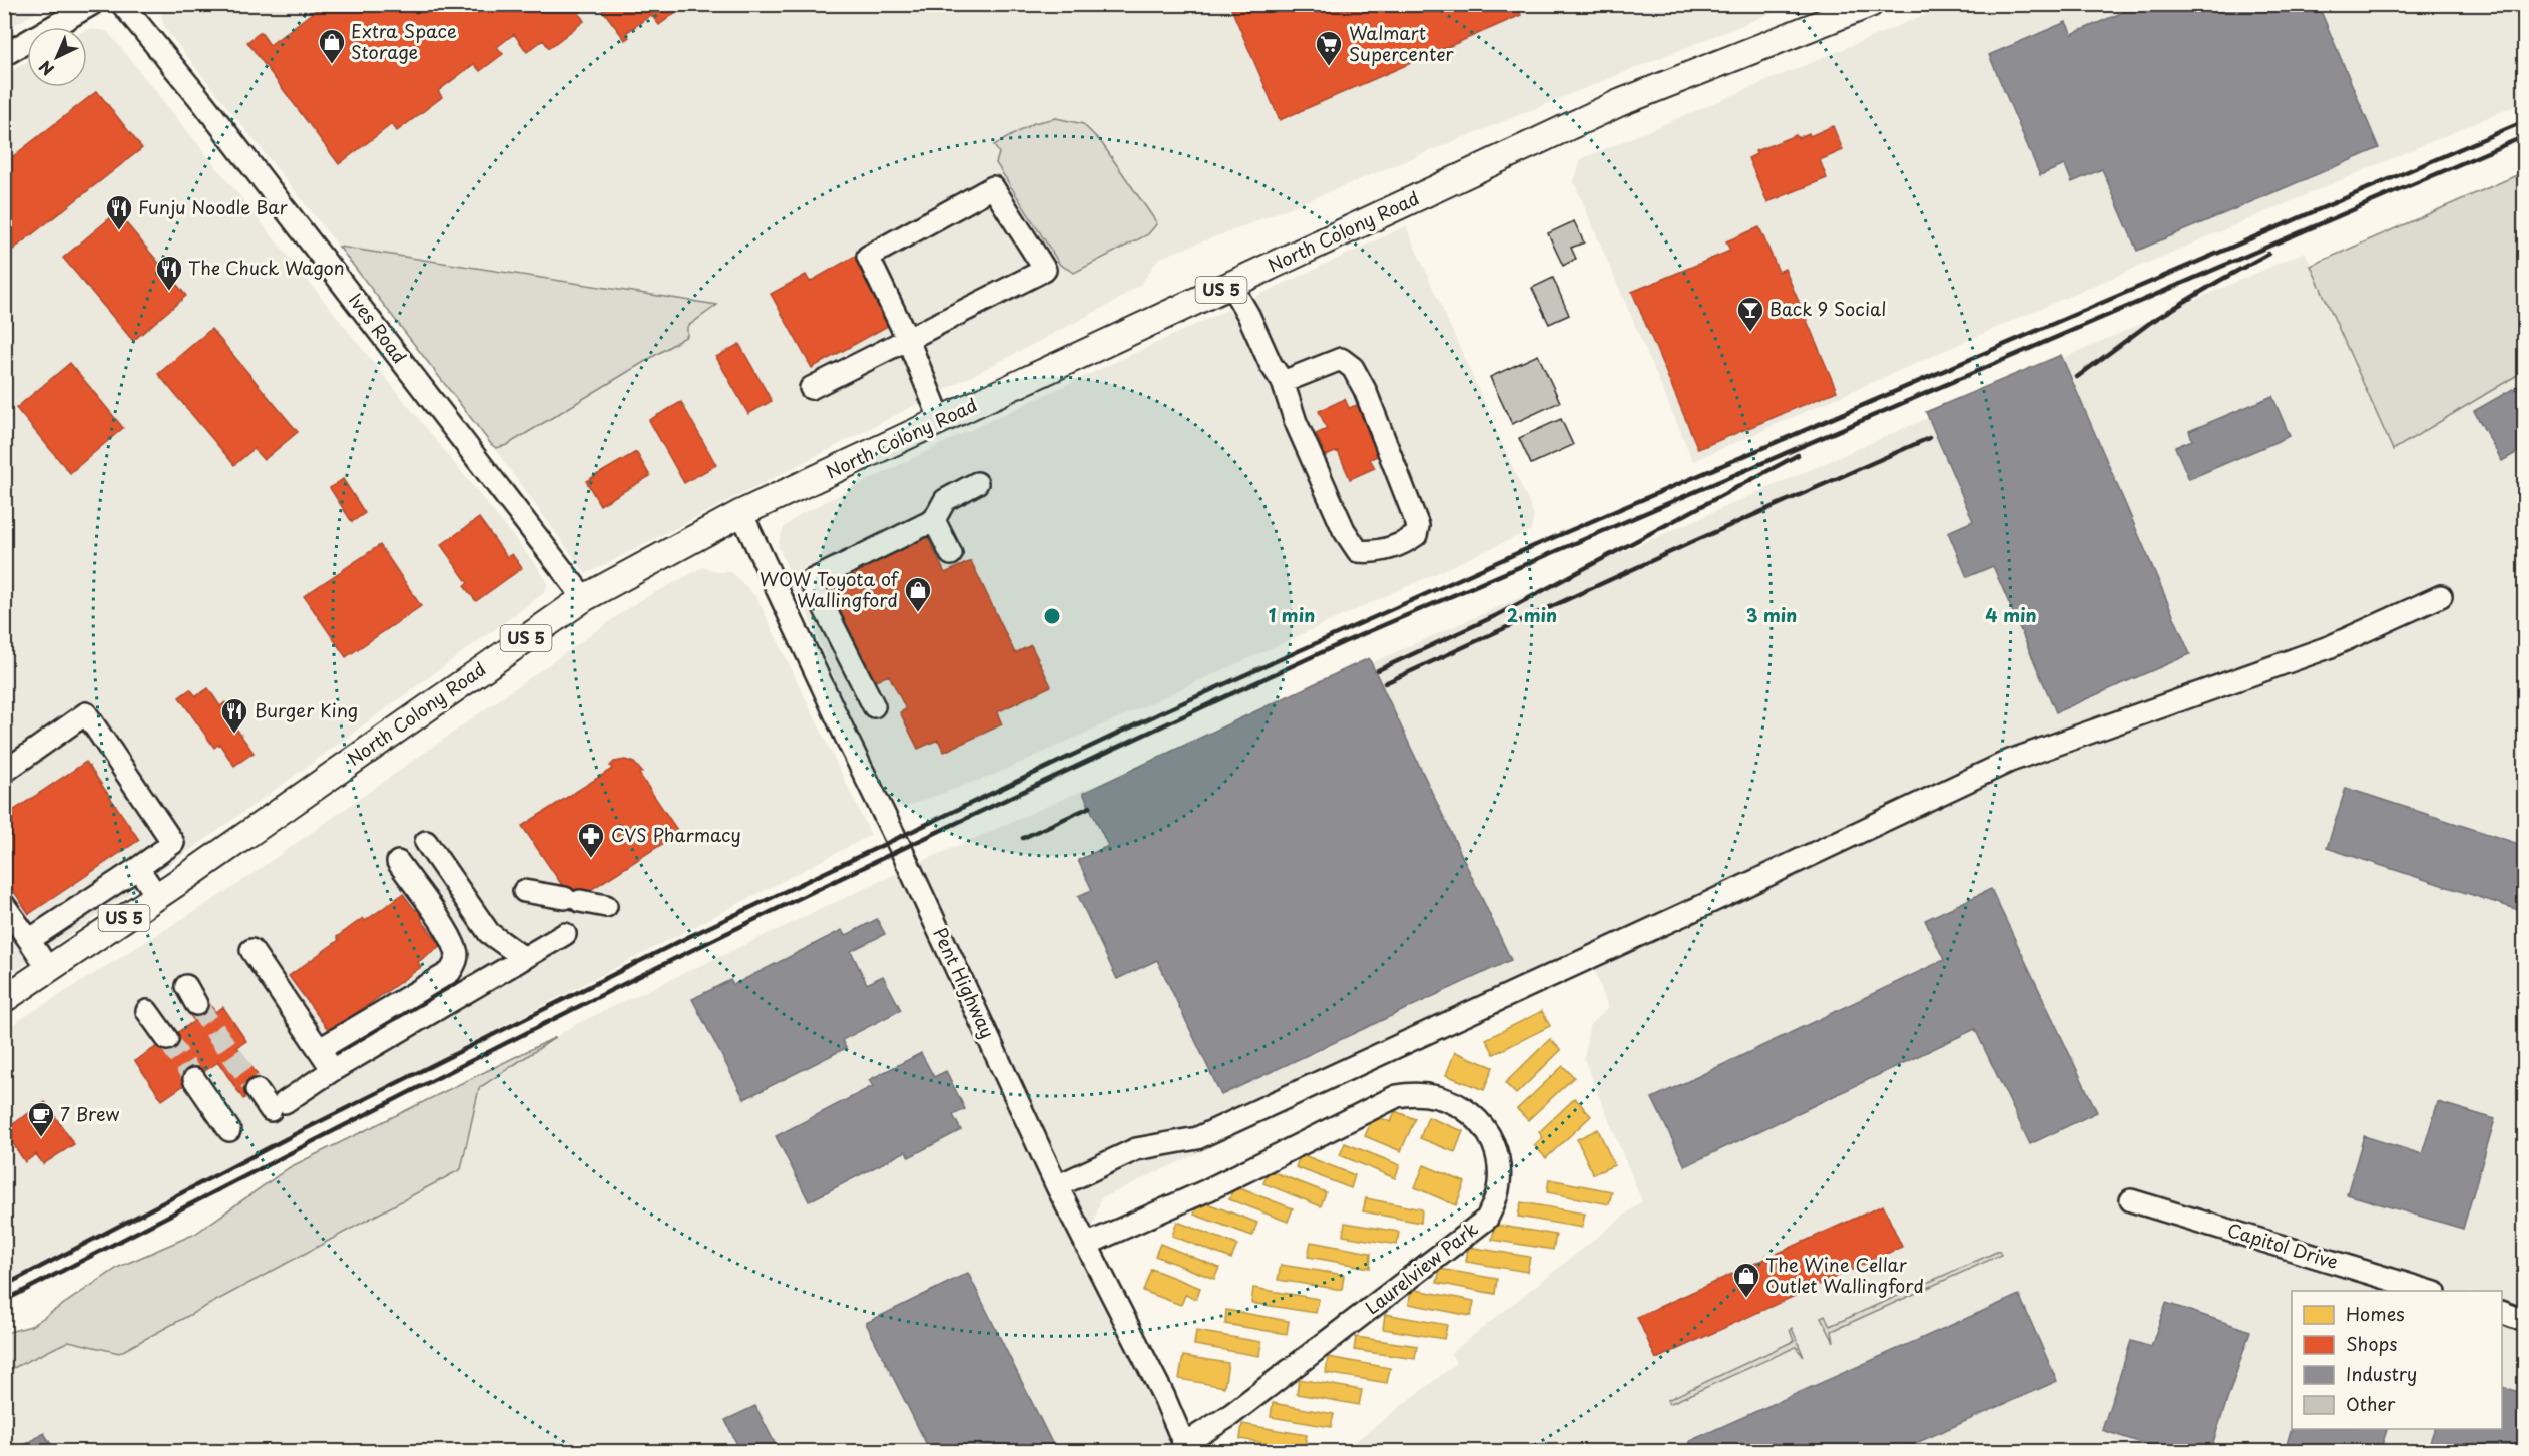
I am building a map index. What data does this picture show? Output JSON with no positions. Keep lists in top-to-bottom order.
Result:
{
  "streets": {
    "main road": ["North Colony Road", "US 5"],
    "street": [
      "Ives Road",
      "Pent Highway",
      "Capitol Drive",
      "Laurelview Park"
    ]
  },
  "crossings": [
    ["North Colony Road", "Ives Road"],
    ["North Colony Road", "Pent Highway"],
    ["Pent Highway", "Laurelview Park"]
  ],
  "places": {
    "shop": ["Extra Space Storage", "WOW Toyota of Wallingford", "The Wine Cellar Outlet Wallingford"],
    "supermarket": ["Walmart Supercenter"],
    "restaurant": ["Funju Noodle Bar", "The Chuck Wagon", "Burger King"],
    "bar": ["Back 9 Social"],
    "pharmacy": ["CVS Pharmacy"],
    "cafe": ["7 Brew"]
  },
  "legend": [
    "Homes",
    "Shops",
    "Industry",
    "Other"
  ],
  "north": "bottom left",
  "rings": [
    "1 min",
    "2 min",
    "3 min",
    "4 min"
  ]
}
